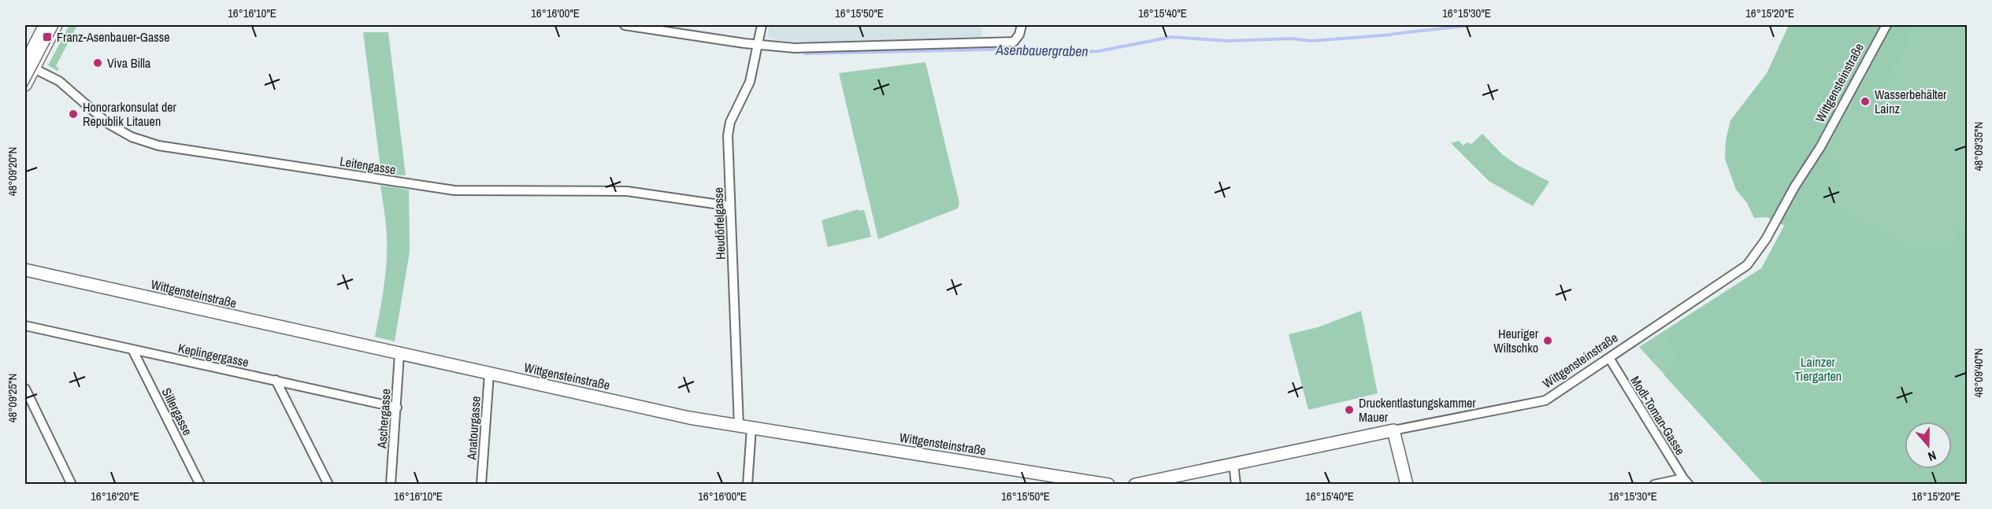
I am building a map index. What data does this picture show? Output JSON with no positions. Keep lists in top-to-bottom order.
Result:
{
  "streets": {
    "street": [
      "Wittgensteinstraße",
      "Leitengasse",
      "Heudörfelgasse",
      "Keplingergasse",
      "Sillergasse",
      "Modl-Toman-Gasse",
      "Aschergasse",
      "Anatourgasse"
    ]
  },
  "crossings": [
    ["Wittgensteinstraße", "Heudörfelgasse"],
    ["Wittgensteinstraße", "Modl-Toman-Gasse"],
    ["Wittgensteinstraße", "Aschergasse"],
    ["Wittgensteinstraße", "Anatourgasse"],
    ["Leitengasse", "Heudörfelgasse"],
    ["Keplingergasse", "Sillergasse"],
    ["Keplingergasse", "Aschergasse"]
  ],
  "water": ["Asenbauergraben"],
  "parks": ["Lainzer Tiergarten"],
  "places": {
    "transit": ["Franz-Asenbauer-Gasse"],
    "other": [
      "Viva Billa",
      "Wasserbehälter Lainz",
      "Honorarkonsulat der Republik Litauen",
      "Heuriger Wiltschko",
      "Druckentlastungskammer Mauer"
    ]
  },
  "north": "bottom",
  "coordinates": [
    "16°16'10\"E",
    "16°16'00\"E",
    "16°15'50\"E",
    "16°15'40\"E",
    "16°15'30\"E",
    "16°15'20\"E",
    "48°09'35\"N",
    "48°09'20\"N",
    "48°09'40\"N",
    "48°09'25\"N",
    "16°16'20\"E"
  ]
}
